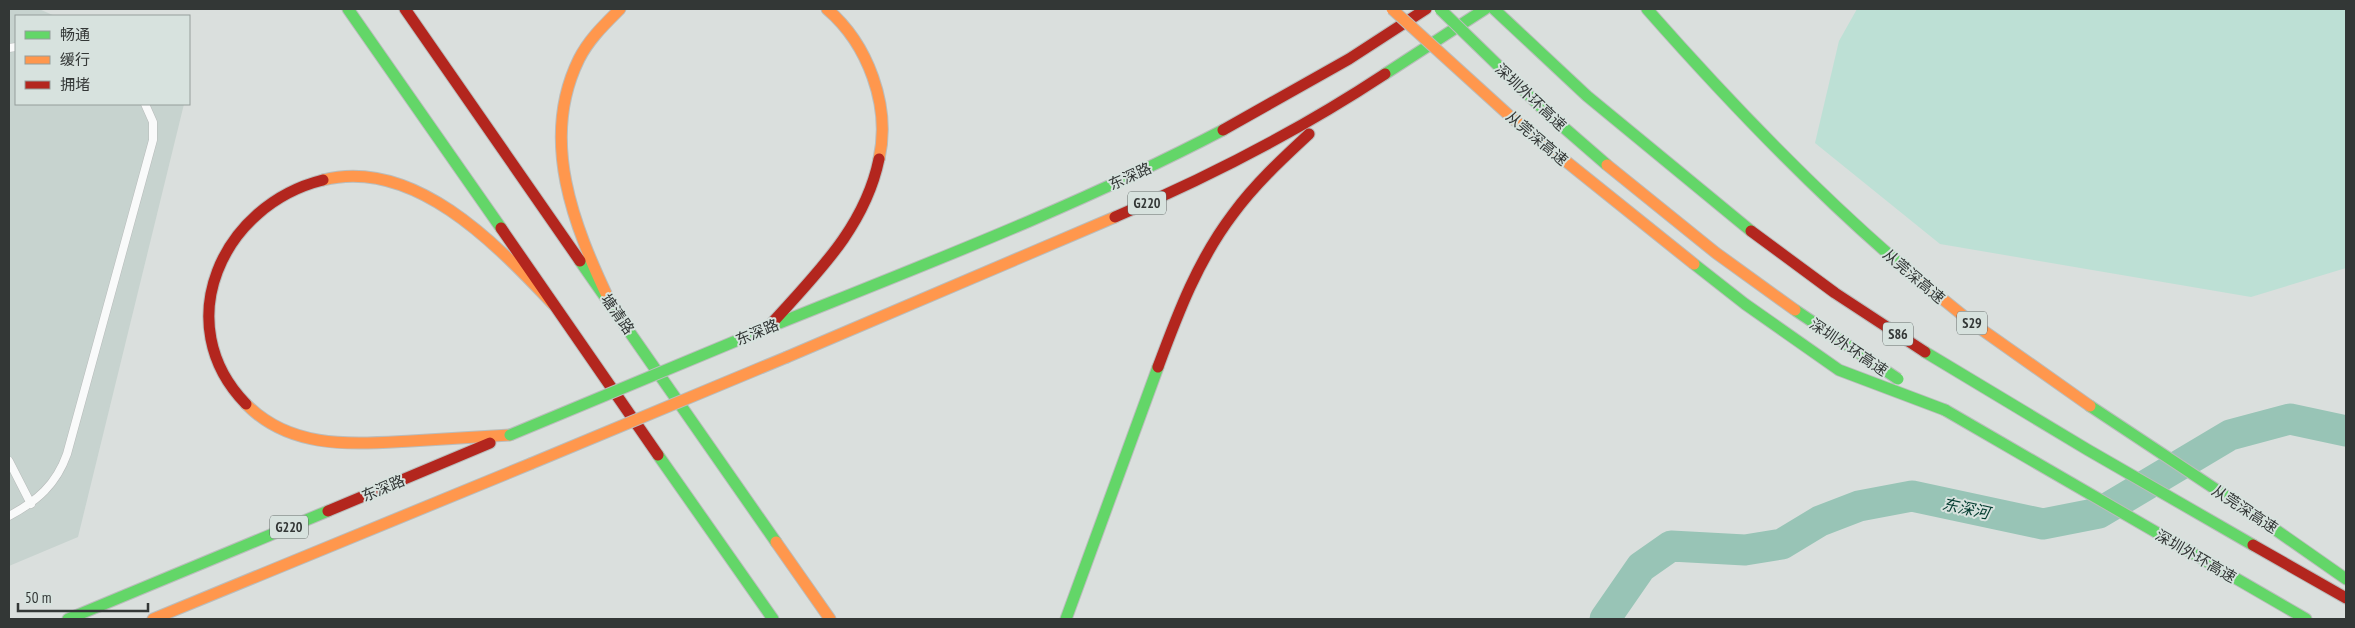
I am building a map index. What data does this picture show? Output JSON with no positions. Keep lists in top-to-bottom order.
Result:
{
  "streets": {
    "main road": [
      "深圳外环高速",
      "从莞深高速",
      "东深路",
      "G220",
      "塘清路",
      "S29",
      "S86"
    ]
  },
  "crossings": [
    ["深圳外环高速", "从莞深高速"]
  ],
  "water": ["东深河"],
  "legend": ["畅通", "缓行", "拥堵"],
  "scale_bar": "50 m"
}
